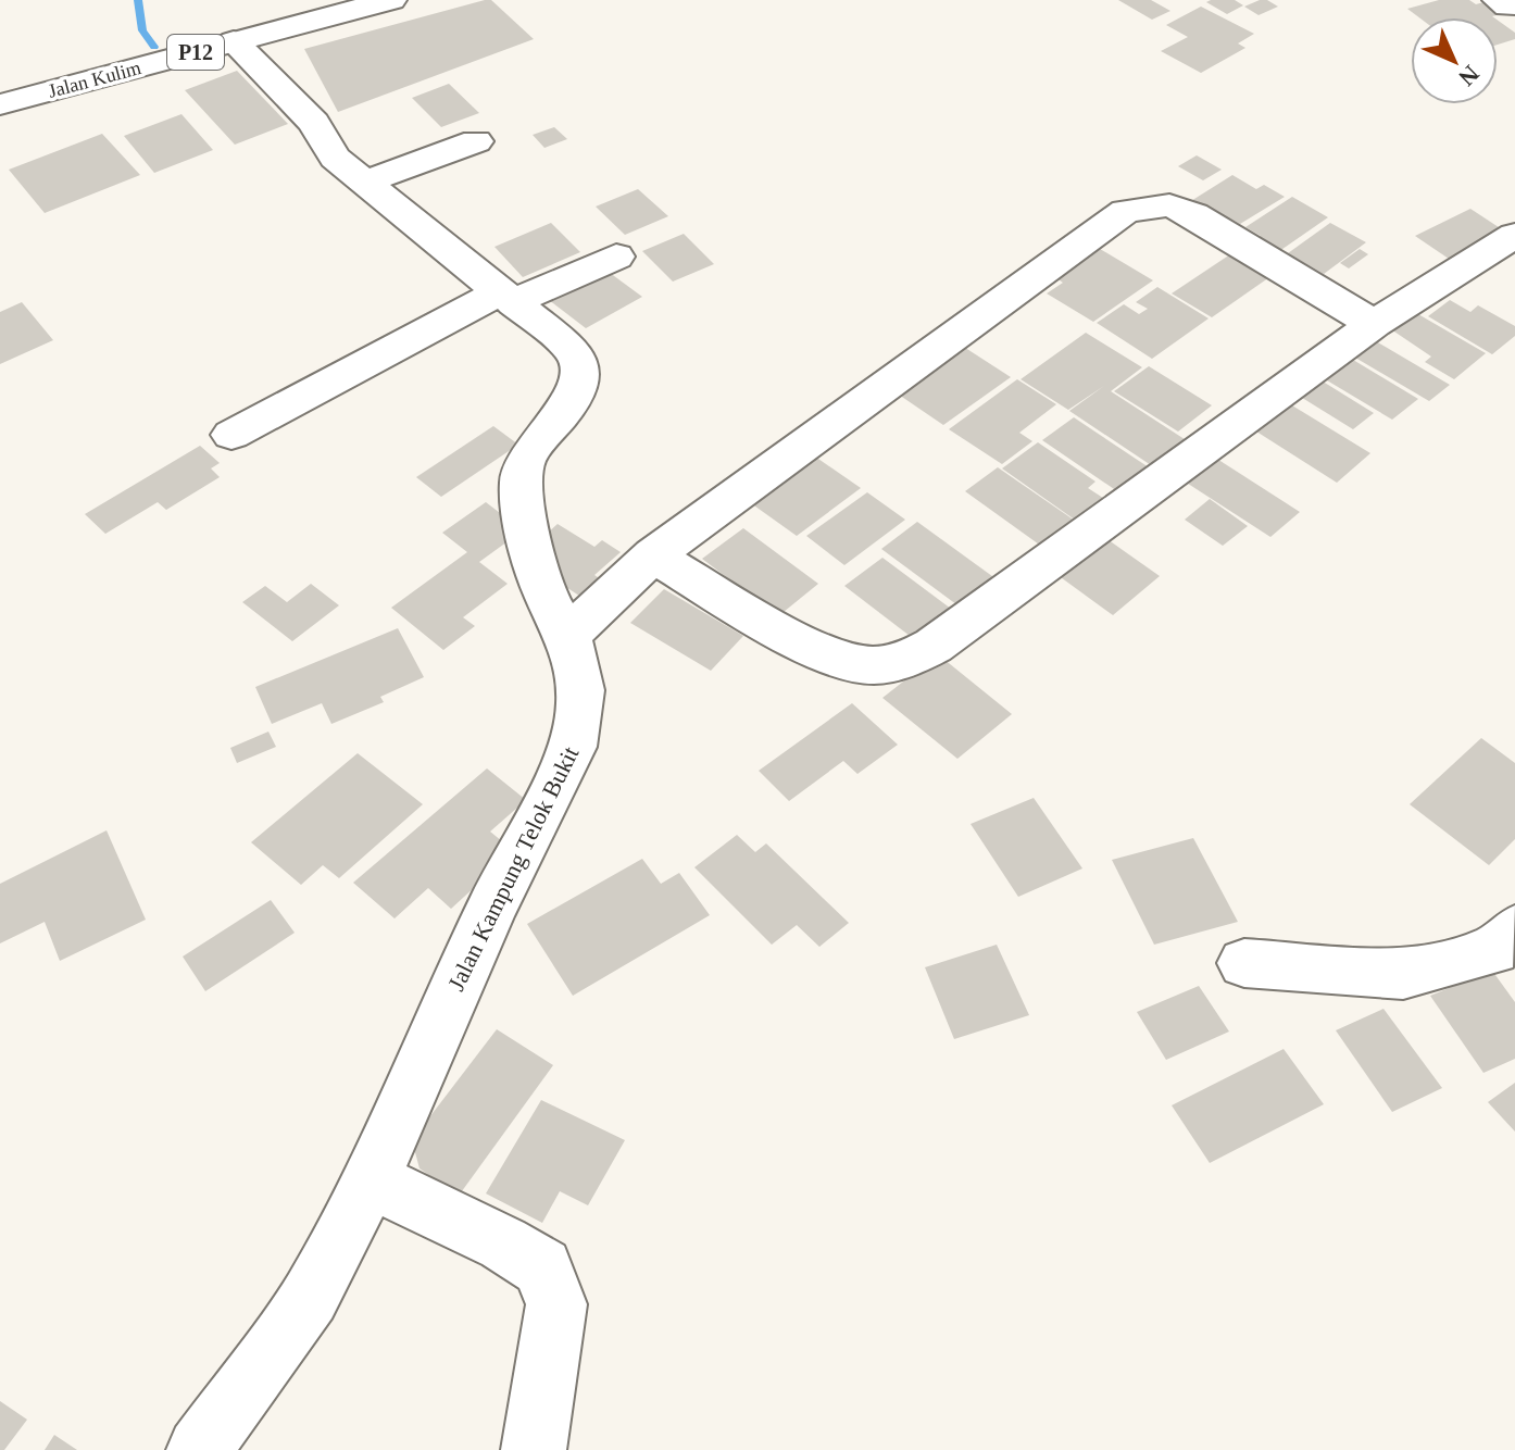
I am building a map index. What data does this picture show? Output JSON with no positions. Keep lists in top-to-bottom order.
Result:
{
  "streets": {
    "street": ["P12", "Jalan Kulim", "Jalan Kampung Telok Bukit"]
  },
  "crossings": [
    ["Jalan Kulim", "Jalan Kampung Telok Bukit"]
  ],
  "north": "bottom right"
}
